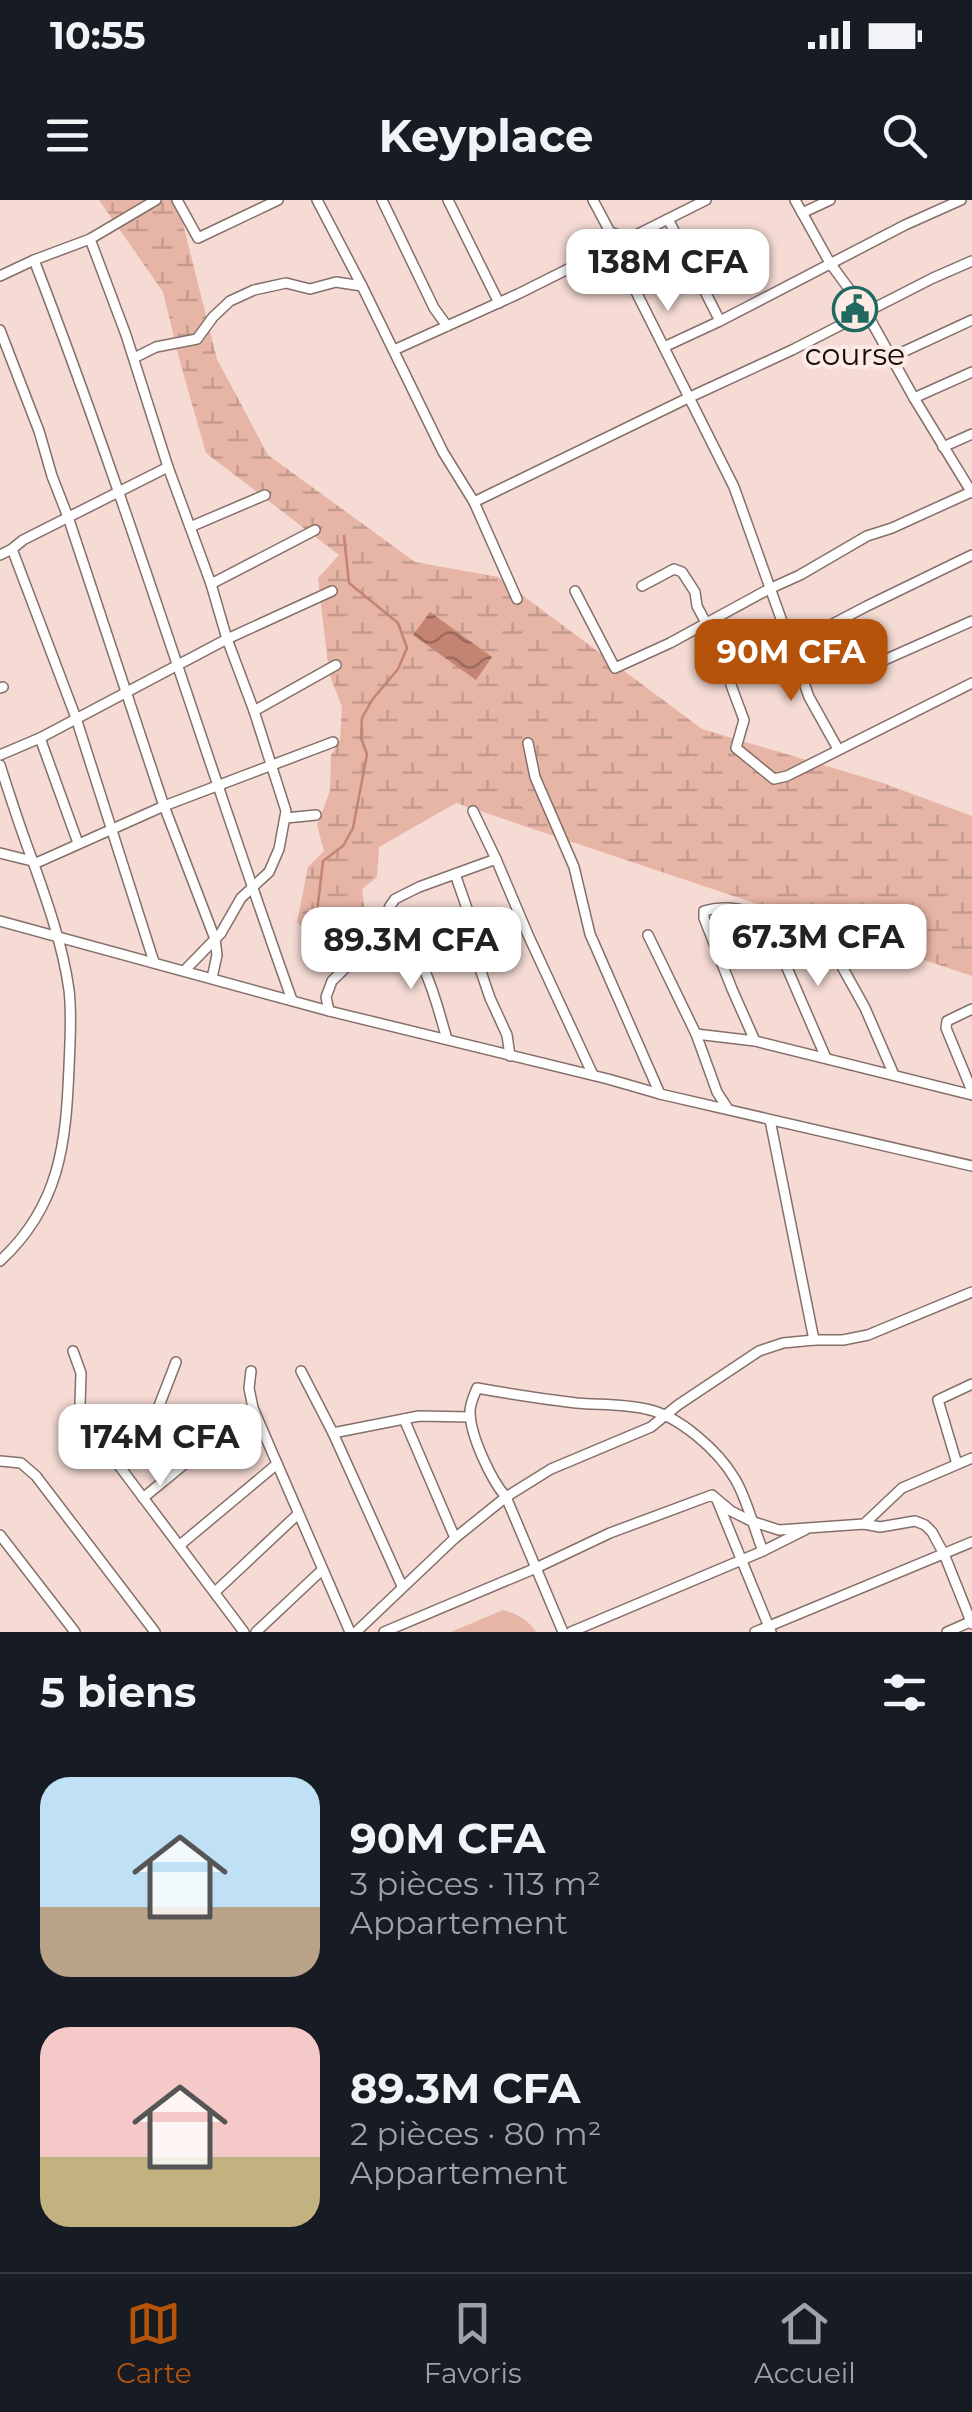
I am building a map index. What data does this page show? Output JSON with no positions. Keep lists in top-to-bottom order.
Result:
{
  "places": {
    "public building": ["course"]
  },
  "page": {
    "status": "10:55",
    "header": "Keyplace",
    "price": [
      "138M CFA",
      "90M CFA",
      "67.3M CFA",
      "89.3M CFA",
      "174M CFA"
    ],
    "heading": "5 biens",
    "list": [
      {
        "name": "90M CFA",
        "note": "3 pièces · 113 m² · Appartement"
      },
      {
        "name": "89.3M CFA",
        "note": "2 pièces · 80 m² · Appartement"
      }
    ],
    "tabs": ["Carte", "Favoris", "Accueil"]
  }
}
